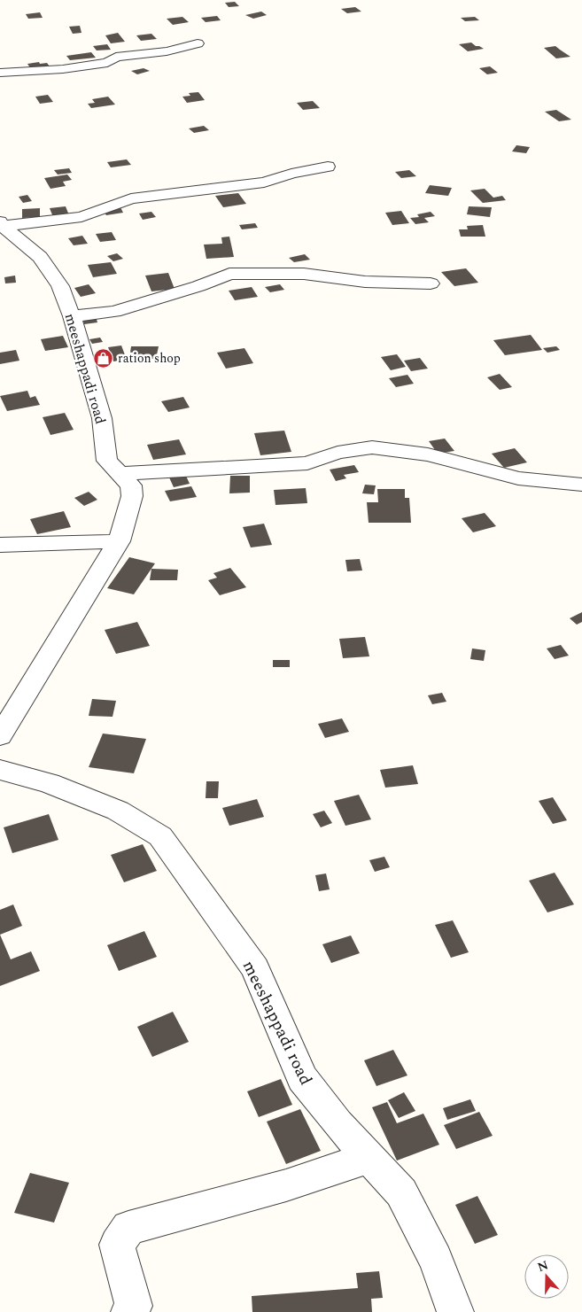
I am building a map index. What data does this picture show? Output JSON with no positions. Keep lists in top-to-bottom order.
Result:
{
  "streets": {
    "street": ["meeshappadi road"]
  },
  "places": {
    "shop": ["ration shop"]
  },
  "north": "top"
}
